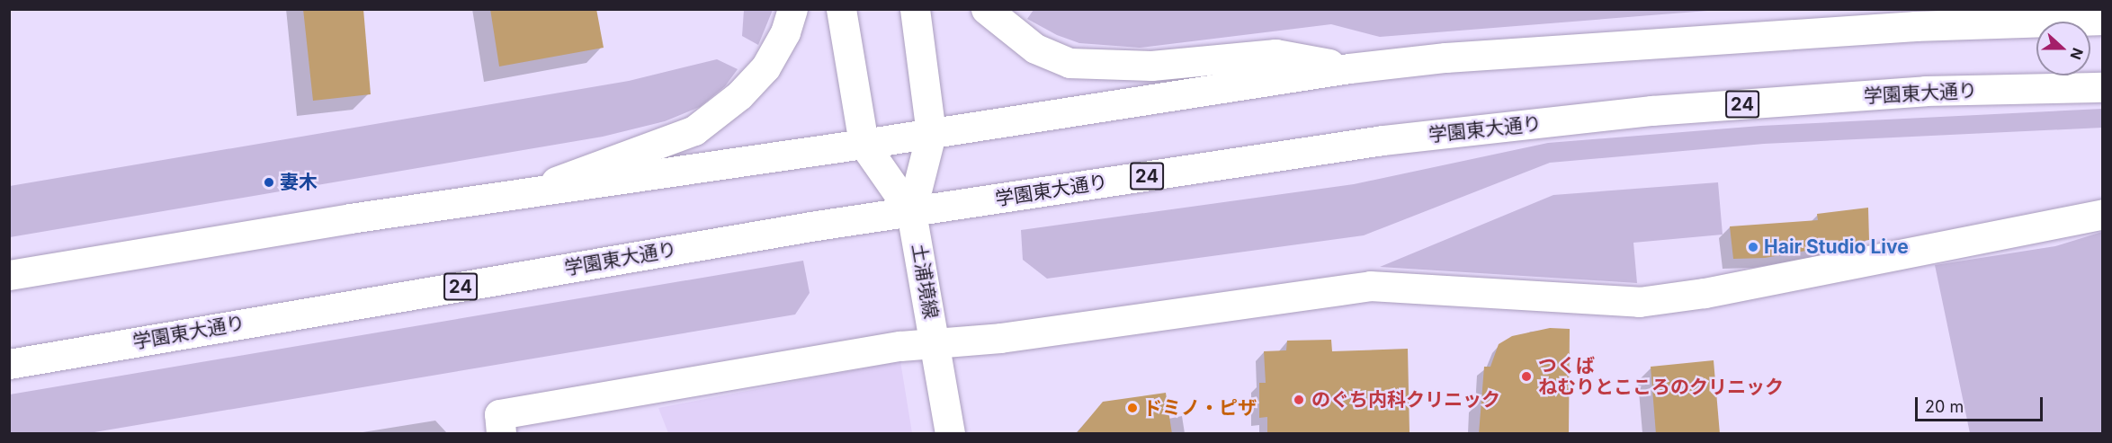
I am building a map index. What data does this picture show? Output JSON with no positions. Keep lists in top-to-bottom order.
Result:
{
  "streets": {
    "main road": ["学園東大通り", "24", "土浦境線"]
  },
  "crossings": [
    ["学園東大通り", "土浦境線"]
  ],
  "places": [
    "妻木",
    "Hair Studio Live",
    "つくば ねむりとこころのクリニック",
    "のぐち内科クリニック",
    "ドミノ・ピザ"
  ],
  "scale_bar": "20 m",
  "north": "right"
}
